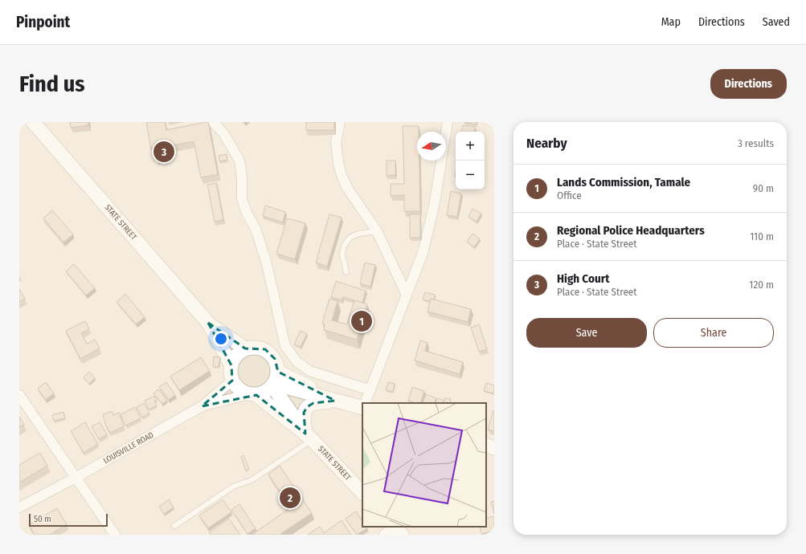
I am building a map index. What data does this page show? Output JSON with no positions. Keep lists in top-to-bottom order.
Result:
{
  "streets": {
    "street": ["STATE STREET", "LOUISVILLE ROAD"]
  },
  "crossings": [
    ["STATE STREET", "LOUISVILLE ROAD"]
  ],
  "scale_bar": "50 m",
  "north": "left",
  "page": {
    "header": "Pinpoint",
    "nav": ["Map", "Directions", "Saved"],
    "buttons": [
      "Directions",
      ["Save", "Share"]
    ],
    "title": "Find us",
    "heading": ["Nearby", "3 results"],
    "map_buttons": ["+", "−"],
    "pins": ["3", "1", "2"],
    "list": [
      {
        "mark": "1",
        "name": "Lands Commission, Tamale",
        "note": "Office",
        "value": "90 m"
      },
      {
        "mark": "2",
        "name": "Regional Police Headquarters",
        "note": "Place · State Street",
        "value": "110 m"
      },
      {
        "mark": "3",
        "name": "High Court",
        "note": "Place · State Street",
        "value": "120 m"
      }
    ],
    "scale": "50 m"
  }
}
